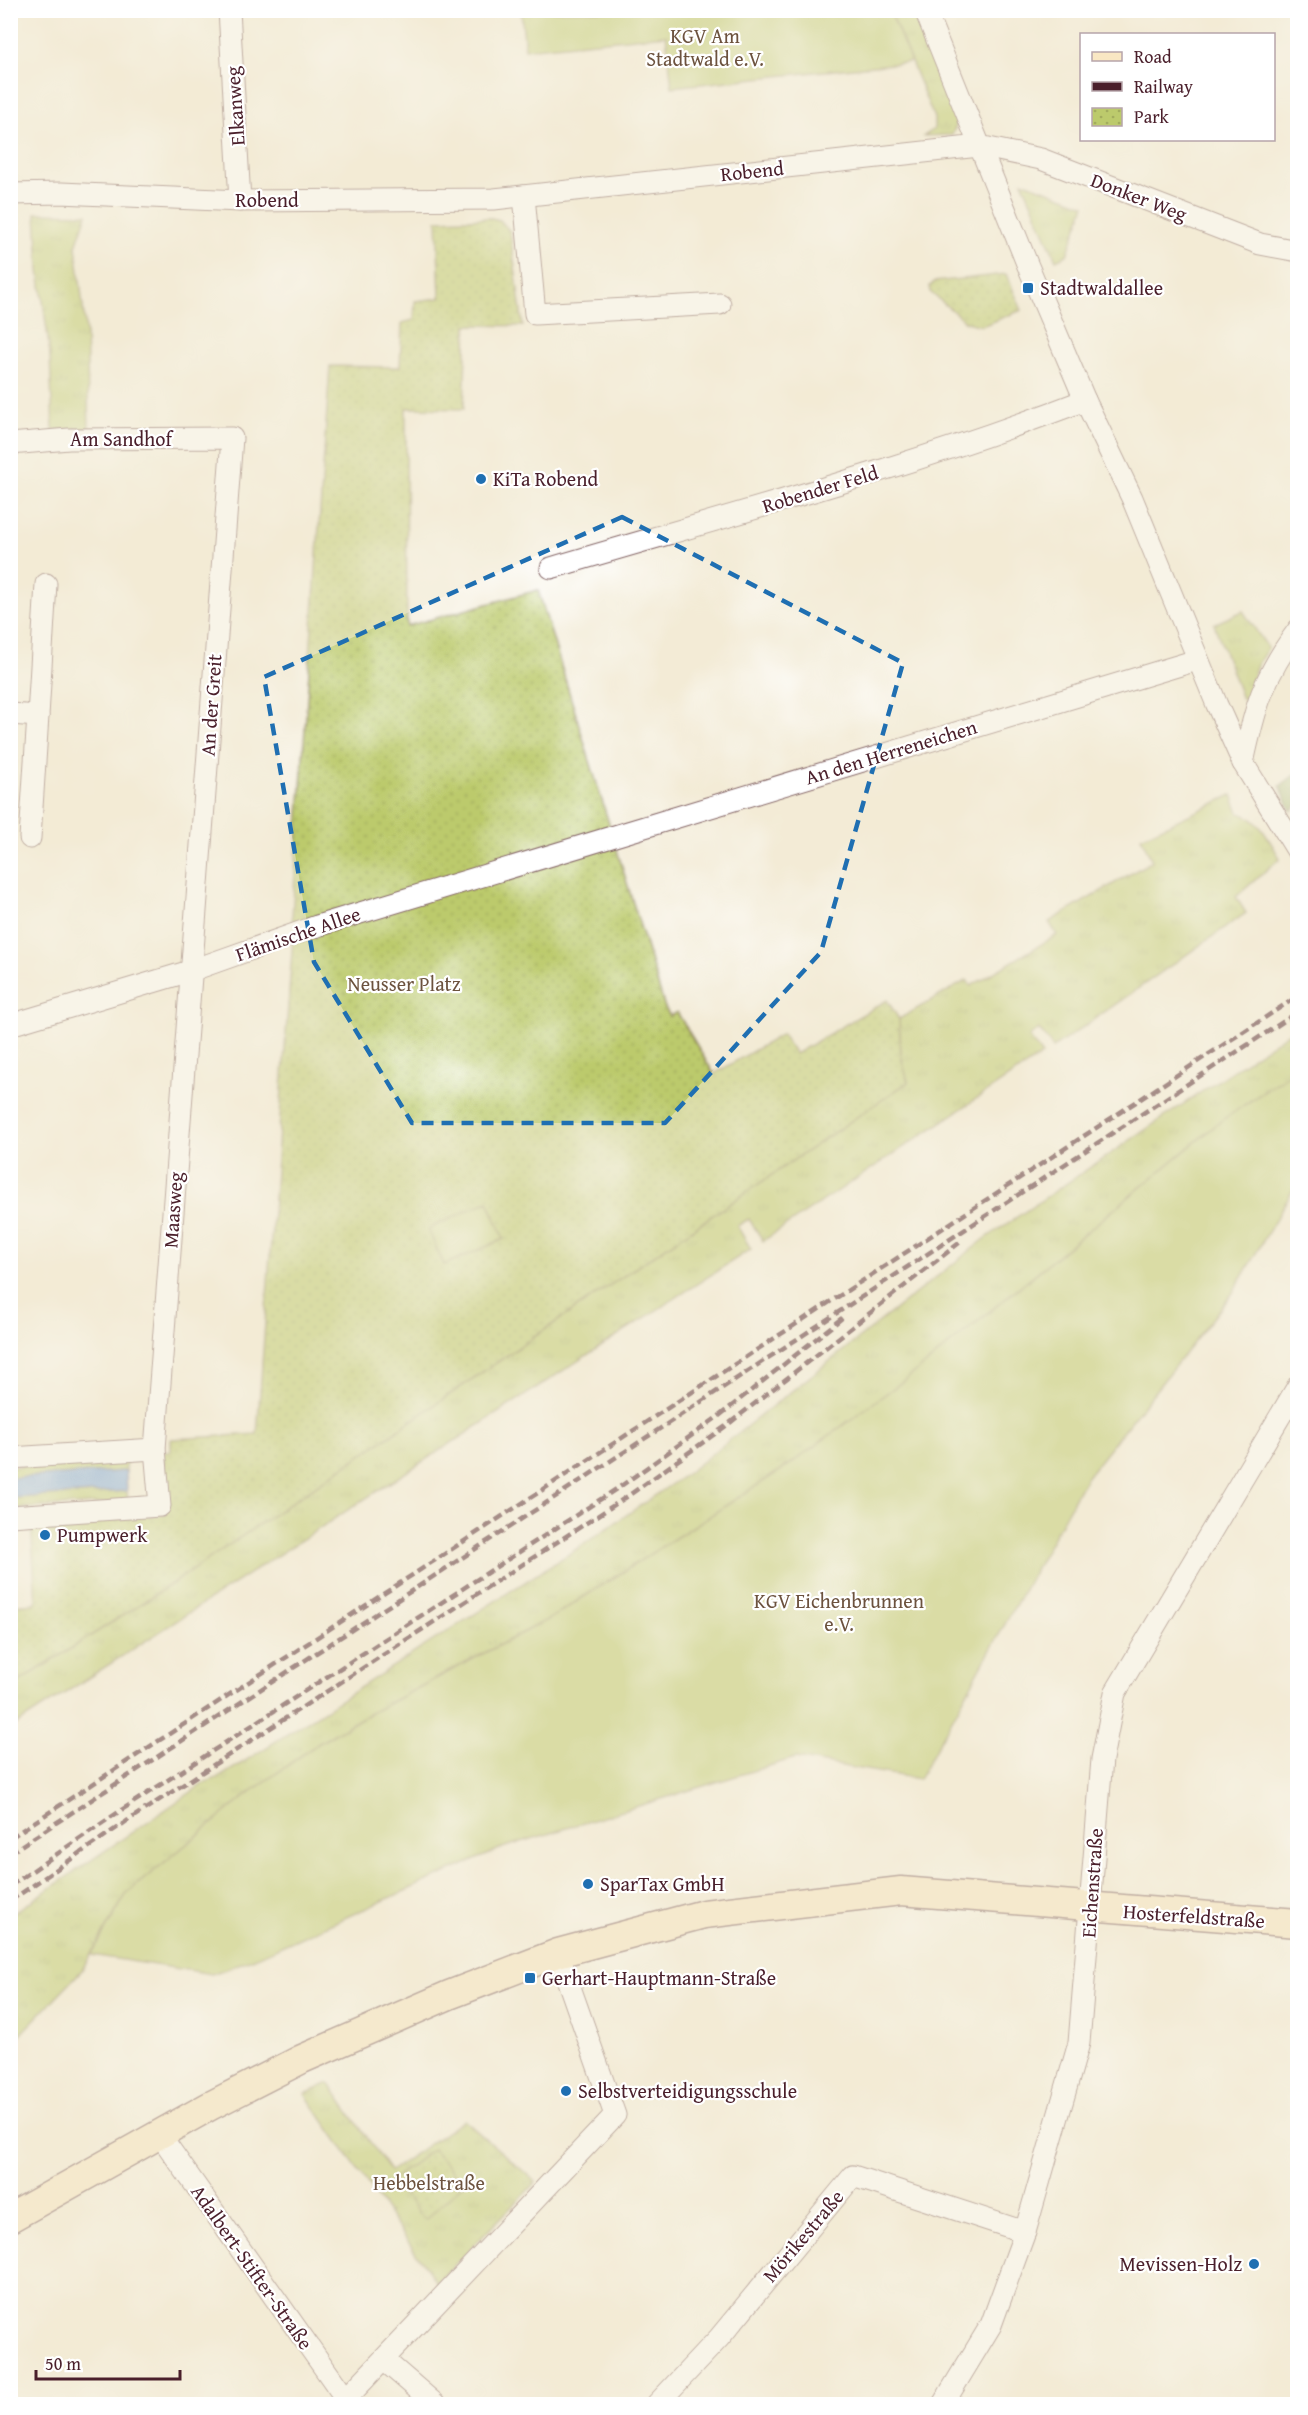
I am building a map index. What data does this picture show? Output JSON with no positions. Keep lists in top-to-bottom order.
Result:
{
  "streets": {
    "street": [
      "Elkanweg",
      "Robend",
      "Donker Weg",
      "Am Sandhof",
      "Robender Feld",
      "An der Greit",
      "An den Herreneichen",
      "Flämische Allee",
      "Maasweg",
      "Eichenstraße",
      "Hosterfeldstraße",
      "Mörikestraße",
      "Adalbert-Stifter-Straße"
    ]
  },
  "crossings": [
    ["Elkanweg", "Robend"],
    ["Robend", "Donker Weg"],
    ["Am Sandhof", "An der Greit"],
    ["An der Greit", "Flämische Allee"],
    ["An der Greit", "Maasweg"],
    ["An den Herreneichen", "Flämische Allee"],
    ["Flämische Allee", "Maasweg"],
    ["Eichenstraße", "Hosterfeldstraße"],
    ["Eichenstraße", "Mörikestraße"]
  ],
  "parks": [
    "KGV Am Stadtwald e.V.",
    "Neusser Platz",
    "KGV Eichenbrunnen e.V.",
    "Hebbelstraße"
  ],
  "places": {
    "transit": ["Stadtwaldallee", "Gerhart-Hauptmann-Straße"],
    "other": [
      "KiTa Robend",
      "Pumpwerk",
      "SparTax GmbH",
      "Selbstverteidigungsschule",
      "Mevissen-Holz"
    ]
  },
  "legend": ["Road", "Railway", "Park"],
  "scale_bar": "50 m"
}
